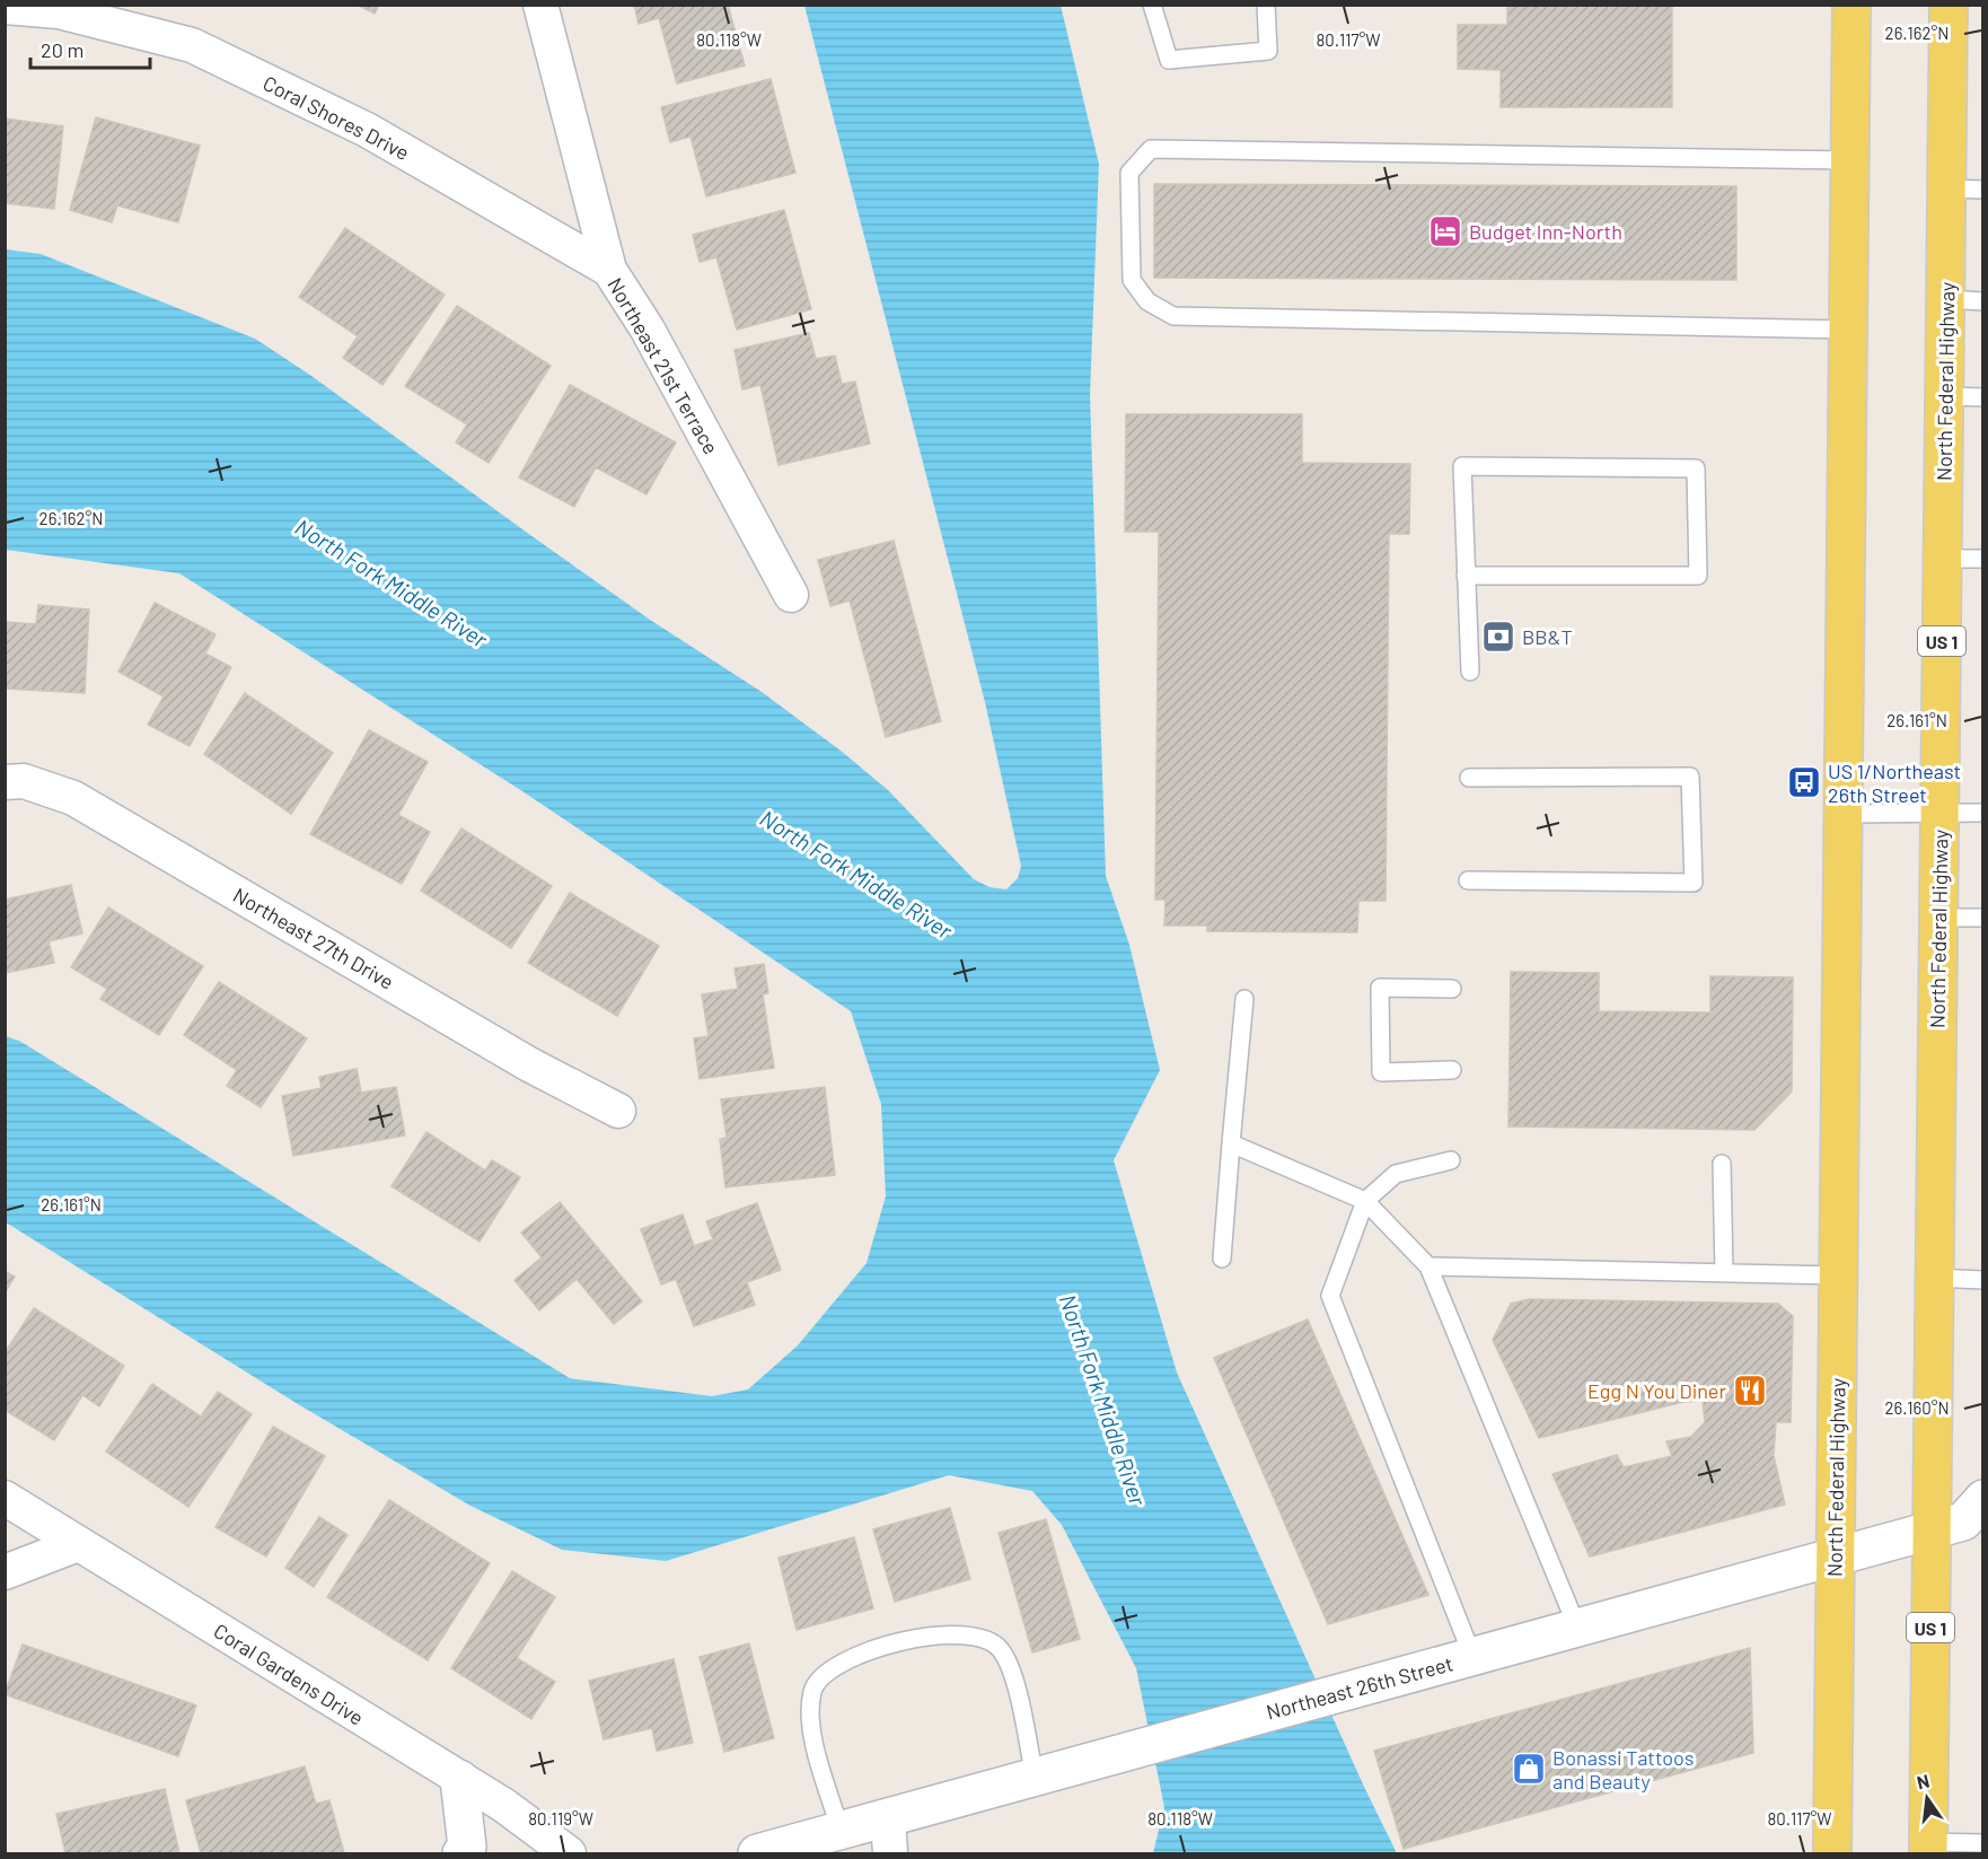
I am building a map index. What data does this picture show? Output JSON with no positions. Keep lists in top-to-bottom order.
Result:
{
  "streets": {
    "main road": ["North Federal Highway", "US 1"],
    "street": [
      "Coral Shores Drive",
      "Northeast 21st Terrace",
      "Northeast 27th Drive",
      "Coral Gardens Drive",
      "Northeast 26th Street"
    ]
  },
  "crossings": [
    ["Coral Shores Drive", "Northeast 21st Terrace"],
    ["North Federal Highway", "Northeast 26th Street"]
  ],
  "water": ["North Fork Middle River"],
  "places": {
    "hotel": ["Budget Inn-North"],
    "bank": ["BB&T"],
    "bus stop": ["US 1/Northeast 26th Street"],
    "restaurant": ["Egg N You Diner"],
    "shop": ["Bonassi Tattoos and Beauty"]
  },
  "scale_bar": "20 m",
  "north": "top",
  "coordinates": [
    "26.162°N",
    "80.118°W",
    "80.117°W",
    "26.161°N",
    "26.160°N",
    "80.119°W"
  ]
}
